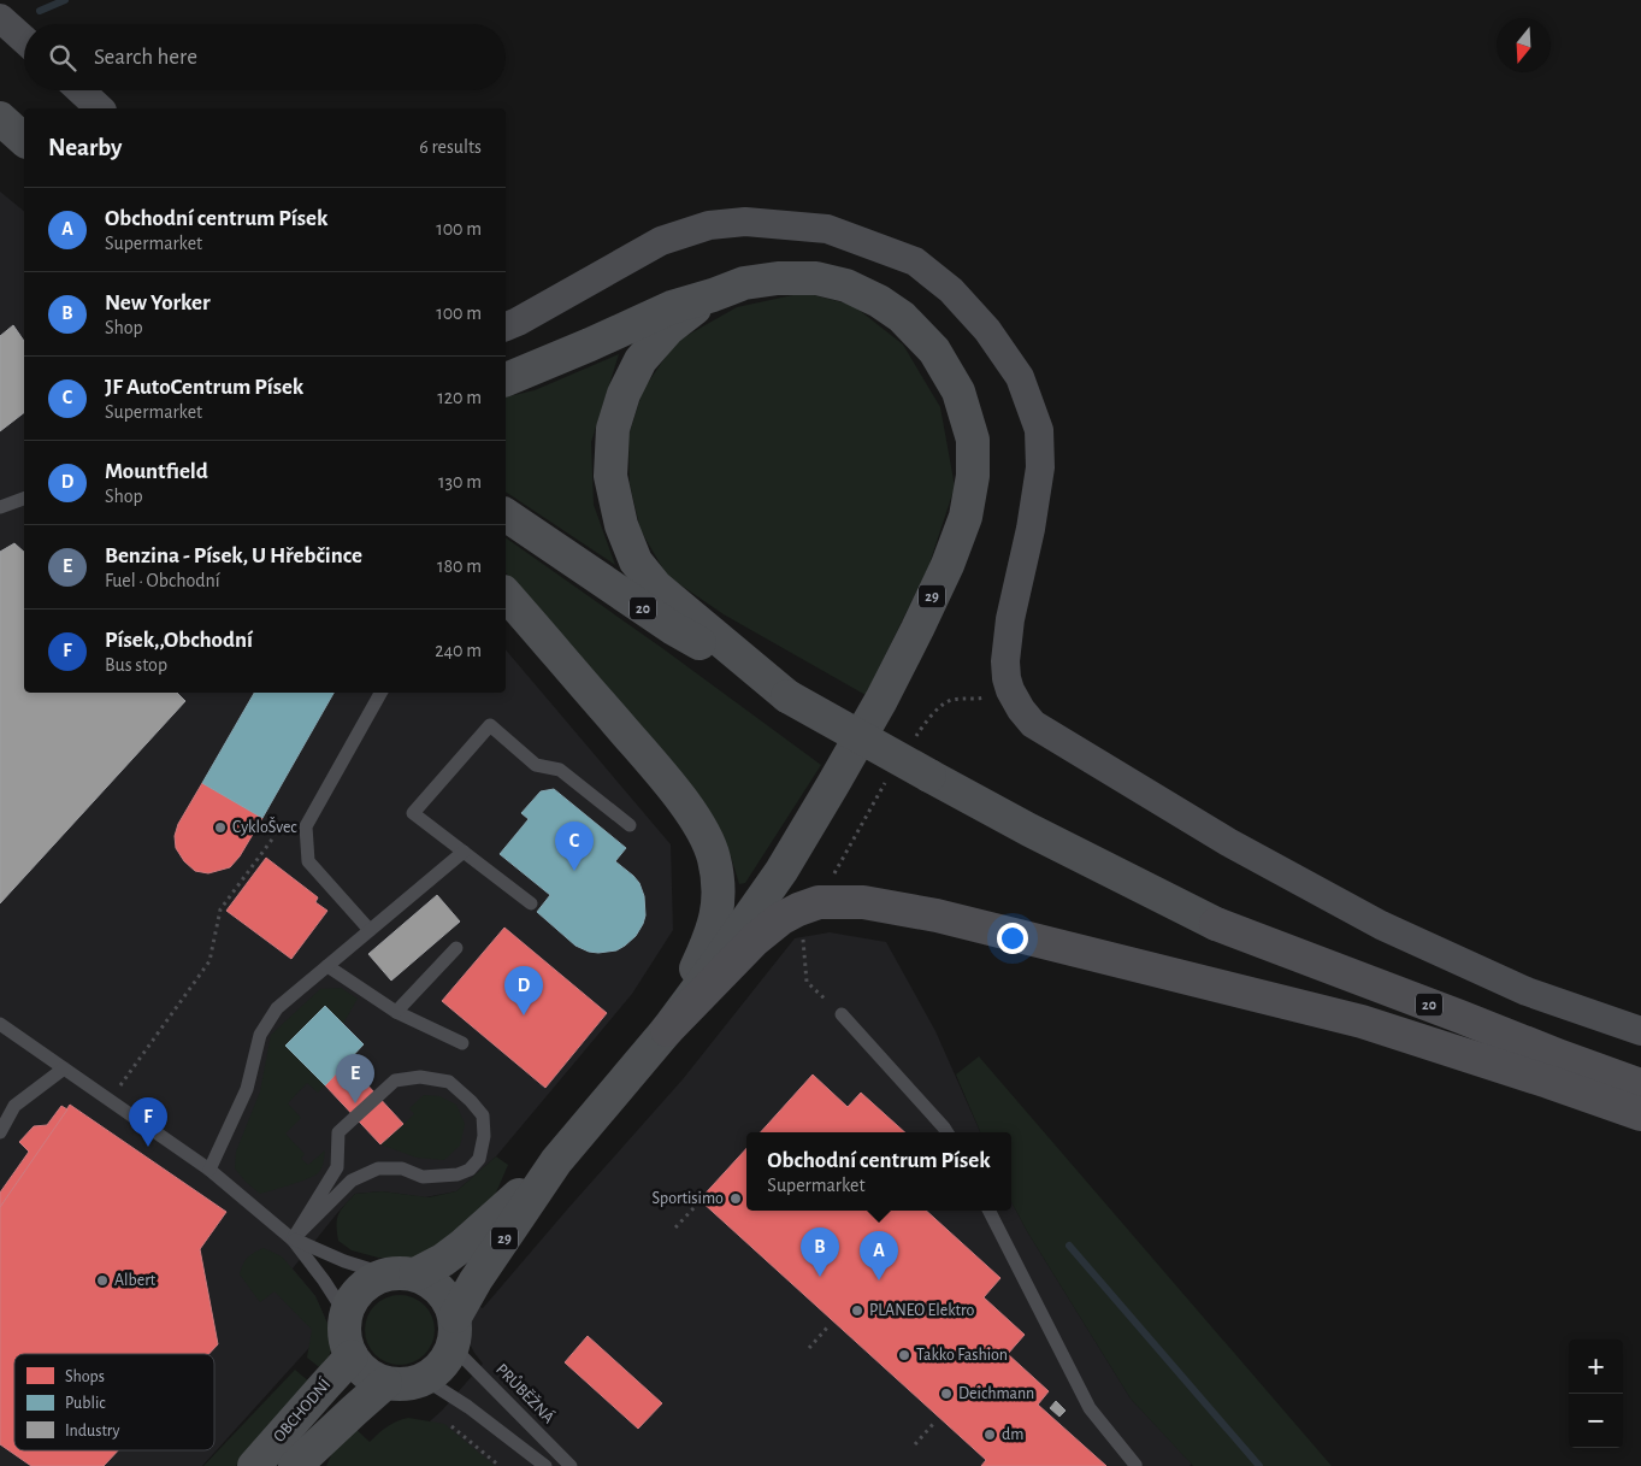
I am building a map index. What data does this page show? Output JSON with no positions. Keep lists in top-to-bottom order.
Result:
{
  "streets": {
    "highway": ["20"],
    "main road": ["29", "OBCHODNÍ"],
    "lane": ["PRŮBĚŽNÁ"]
  },
  "crossings": [
    ["29", "PRŮBĚŽNÁ"],
    ["29", "OBCHODNÍ"],
    ["PRŮBĚŽNÁ", "OBCHODNÍ"]
  ],
  "places": [
    "CykloŠvec",
    "Sportisimo",
    "Albert",
    "PLANEO Elektro",
    "Takko Fashion",
    "Deichmann",
    "dm"
  ],
  "legend": ["Shops", "Public", "Industry"],
  "north": "bottom",
  "page": {
    "search": "Search here",
    "heading": ["Nearby", "6 results"],
    "list": [
      {
        "mark": "A",
        "name": "Obchodní centrum Písek",
        "note": "Supermarket",
        "value": "100 m"
      },
      {
        "mark": "B",
        "name": "New Yorker",
        "note": "Shop",
        "value": "100 m"
      },
      {
        "mark": "C",
        "name": "JF AutoCentrum Písek",
        "note": "Supermarket",
        "value": "120 m"
      },
      {
        "mark": "D",
        "name": "Mountfield",
        "note": "Shop",
        "value": "130 m"
      },
      {
        "mark": "E",
        "name": "Benzina - Písek, U Hřebčince",
        "note": "Fuel · Obchodní",
        "value": "180 m"
      },
      {
        "mark": "F",
        "name": "Písek,,Obchodní",
        "note": "Bus stop",
        "value": "240 m"
      }
    ],
    "pins": [
      "C",
      "D",
      "E",
      "F",
      "B",
      "A"
    ],
    "popup": ["Obchodní centrum Písek", "Supermarket"],
    "map_buttons": ["+", "−"]
  }
}
